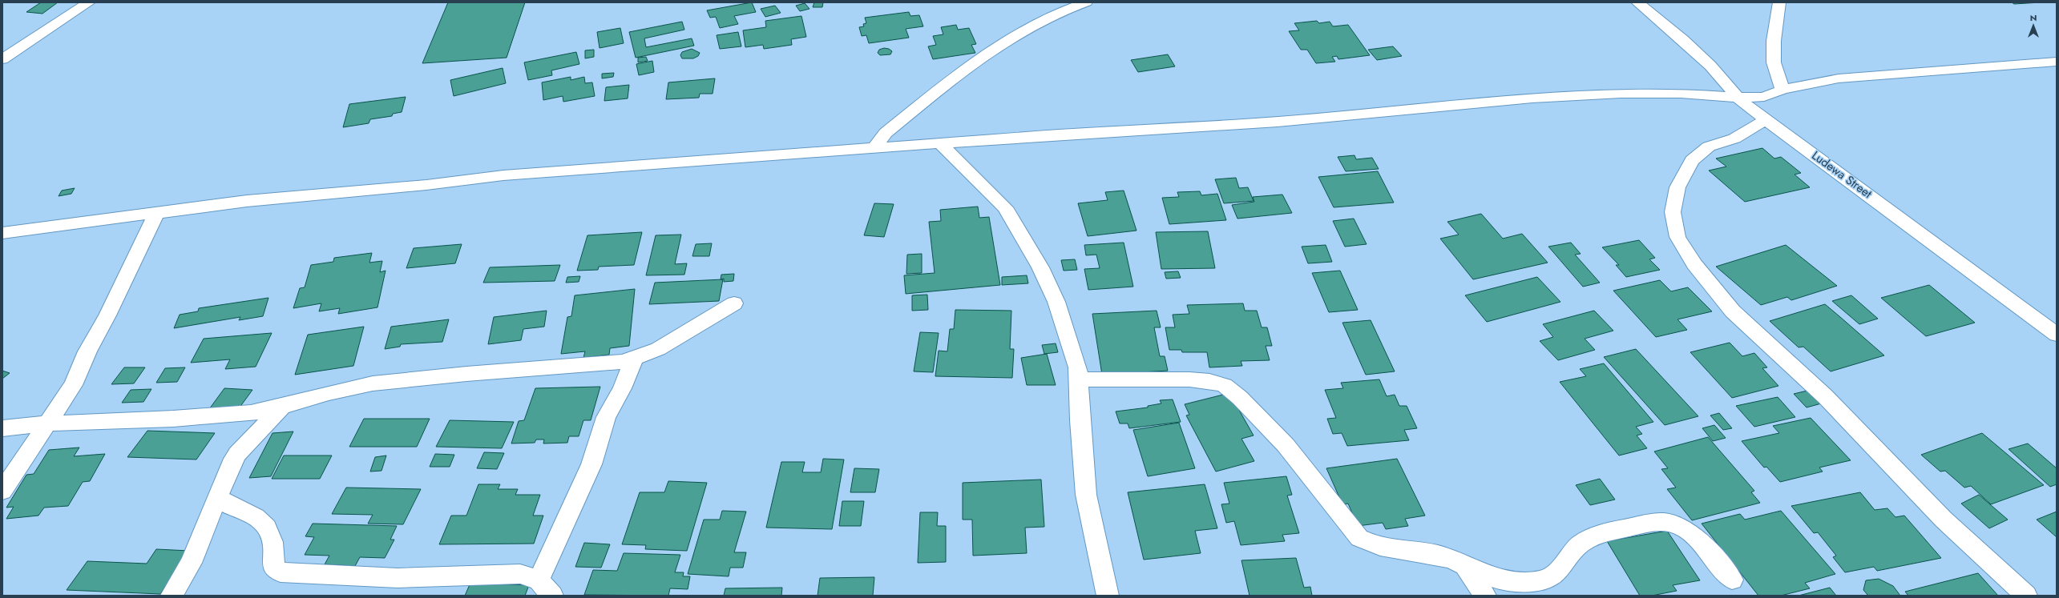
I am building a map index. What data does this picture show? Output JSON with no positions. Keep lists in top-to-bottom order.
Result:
{
  "streets": {
    "street": ["Ludewa Street"]
  },
  "north": "top"
}
